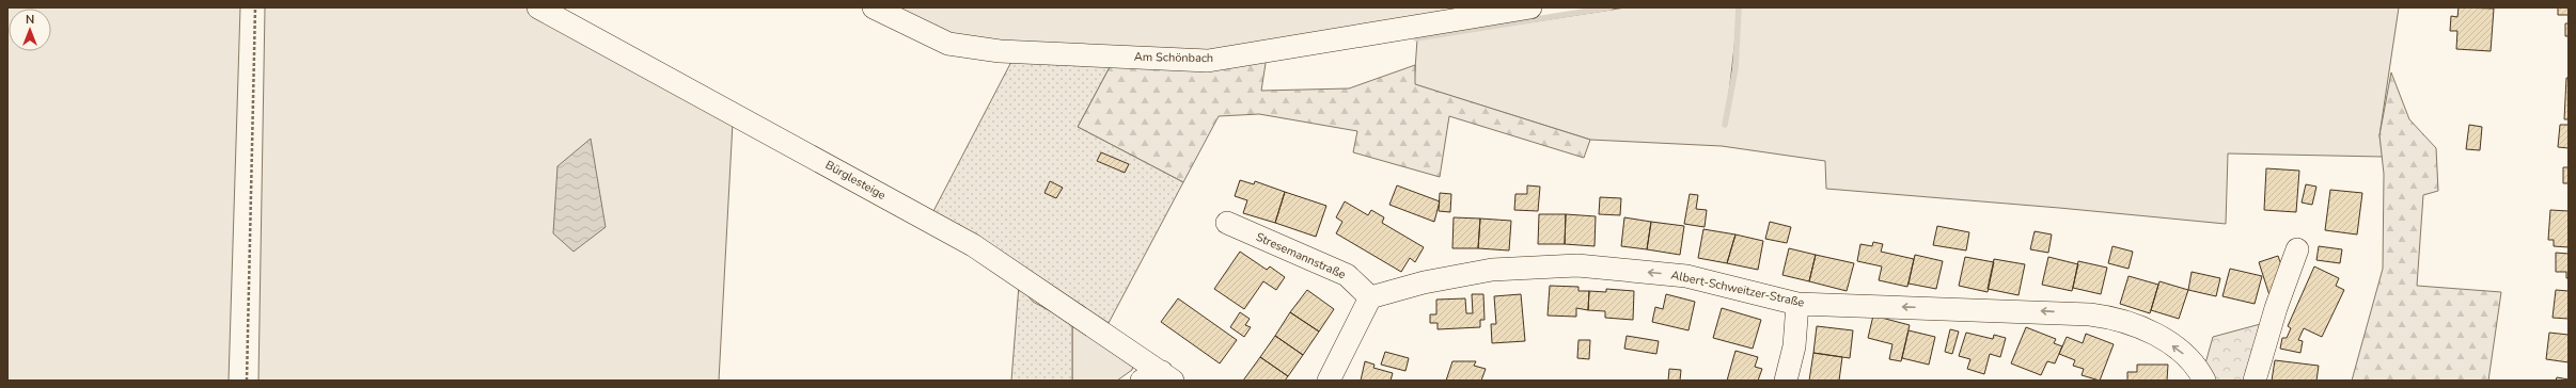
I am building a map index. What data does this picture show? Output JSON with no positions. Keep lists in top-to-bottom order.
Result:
{
  "streets": {
    "street": [
      "Am Schönbach",
      "Bürglesteige",
      "Stresemannstraße",
      "Albert-Schweitzer-Straße"
    ]
  },
  "crossings": [
    ["Stresemannstraße", "Albert-Schweitzer-Straße"]
  ],
  "one_way": ["Albert-Schweitzer-Straße"],
  "north": "top"
}
